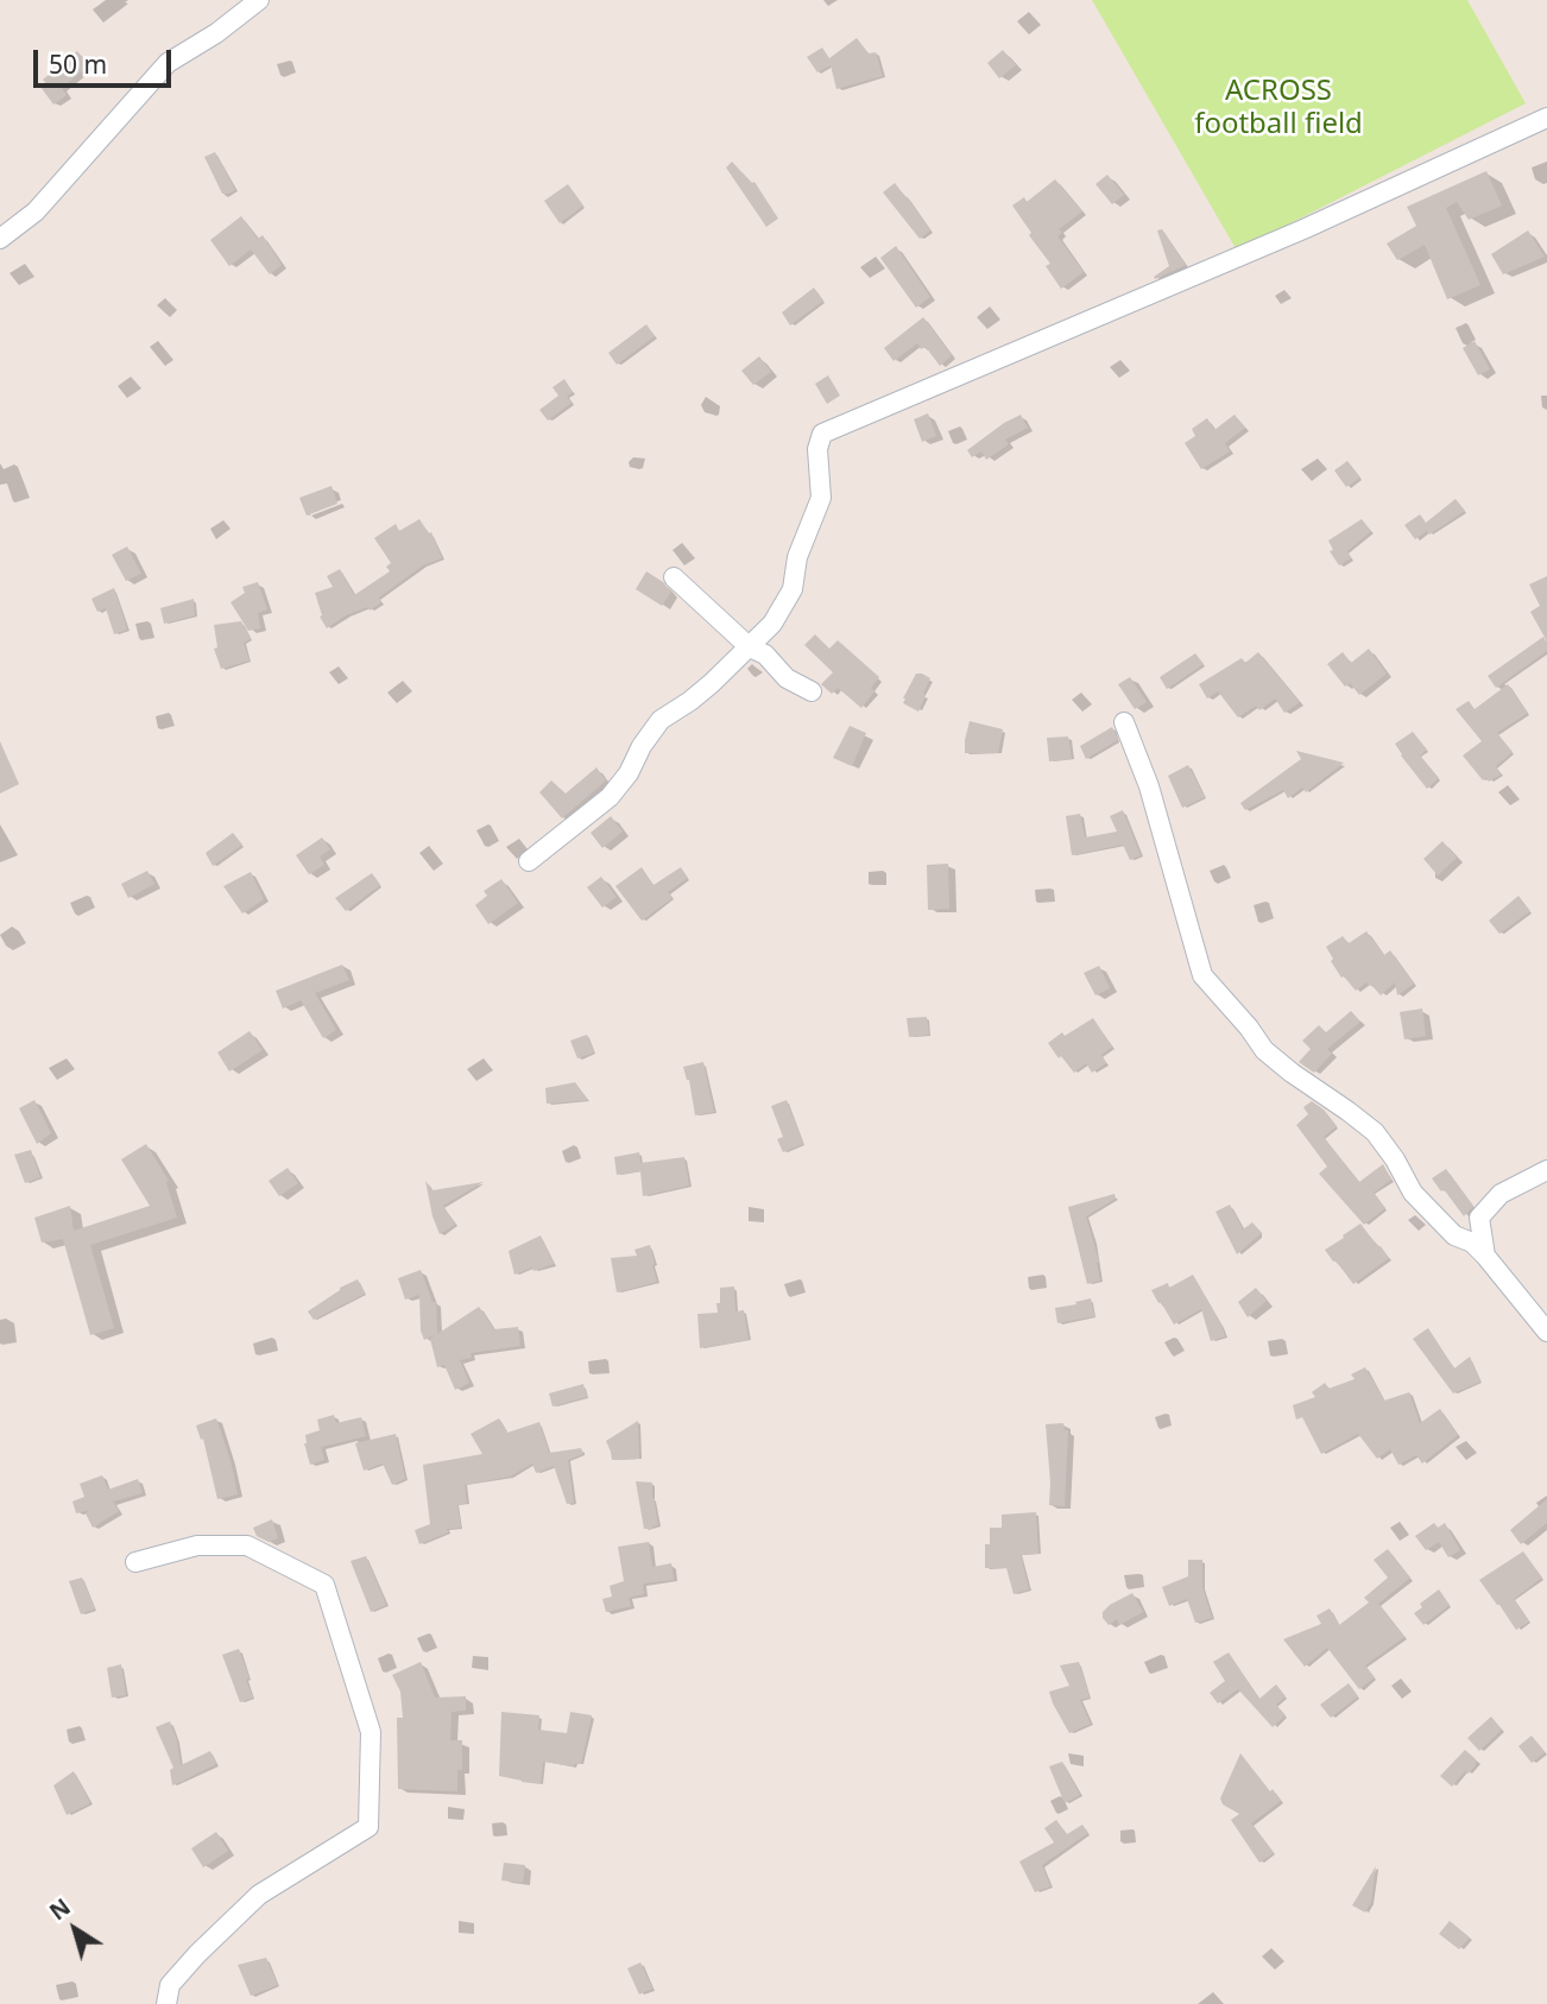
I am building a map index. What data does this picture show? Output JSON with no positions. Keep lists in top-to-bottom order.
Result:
{
  "parks": ["ACROSS football field"],
  "scale_bar": "50 m",
  "north": "top left"
}
